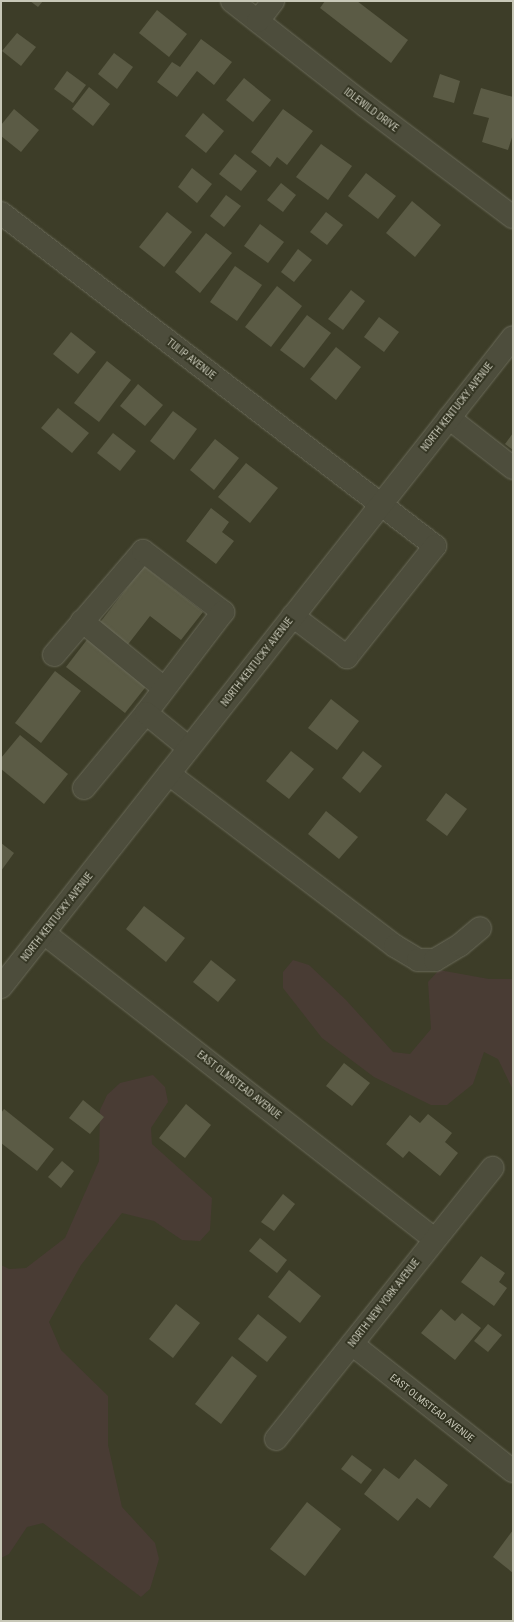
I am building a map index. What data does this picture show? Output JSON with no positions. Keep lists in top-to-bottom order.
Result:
{
  "streets": {
    "street": [
      "IDLEWILD DRIVE",
      "TULIP AVENUE",
      "NORTH KENTUCKY AVENUE",
      "EAST OLMSTEAD AVENUE",
      "NORTH NEW YORK AVENUE"
    ]
  },
  "crossings": [
    ["TULIP AVENUE", "NORTH KENTUCKY AVENUE"],
    ["NORTH KENTUCKY AVENUE", "EAST OLMSTEAD AVENUE"],
    ["EAST OLMSTEAD AVENUE", "NORTH NEW YORK AVENUE"]
  ]
}
